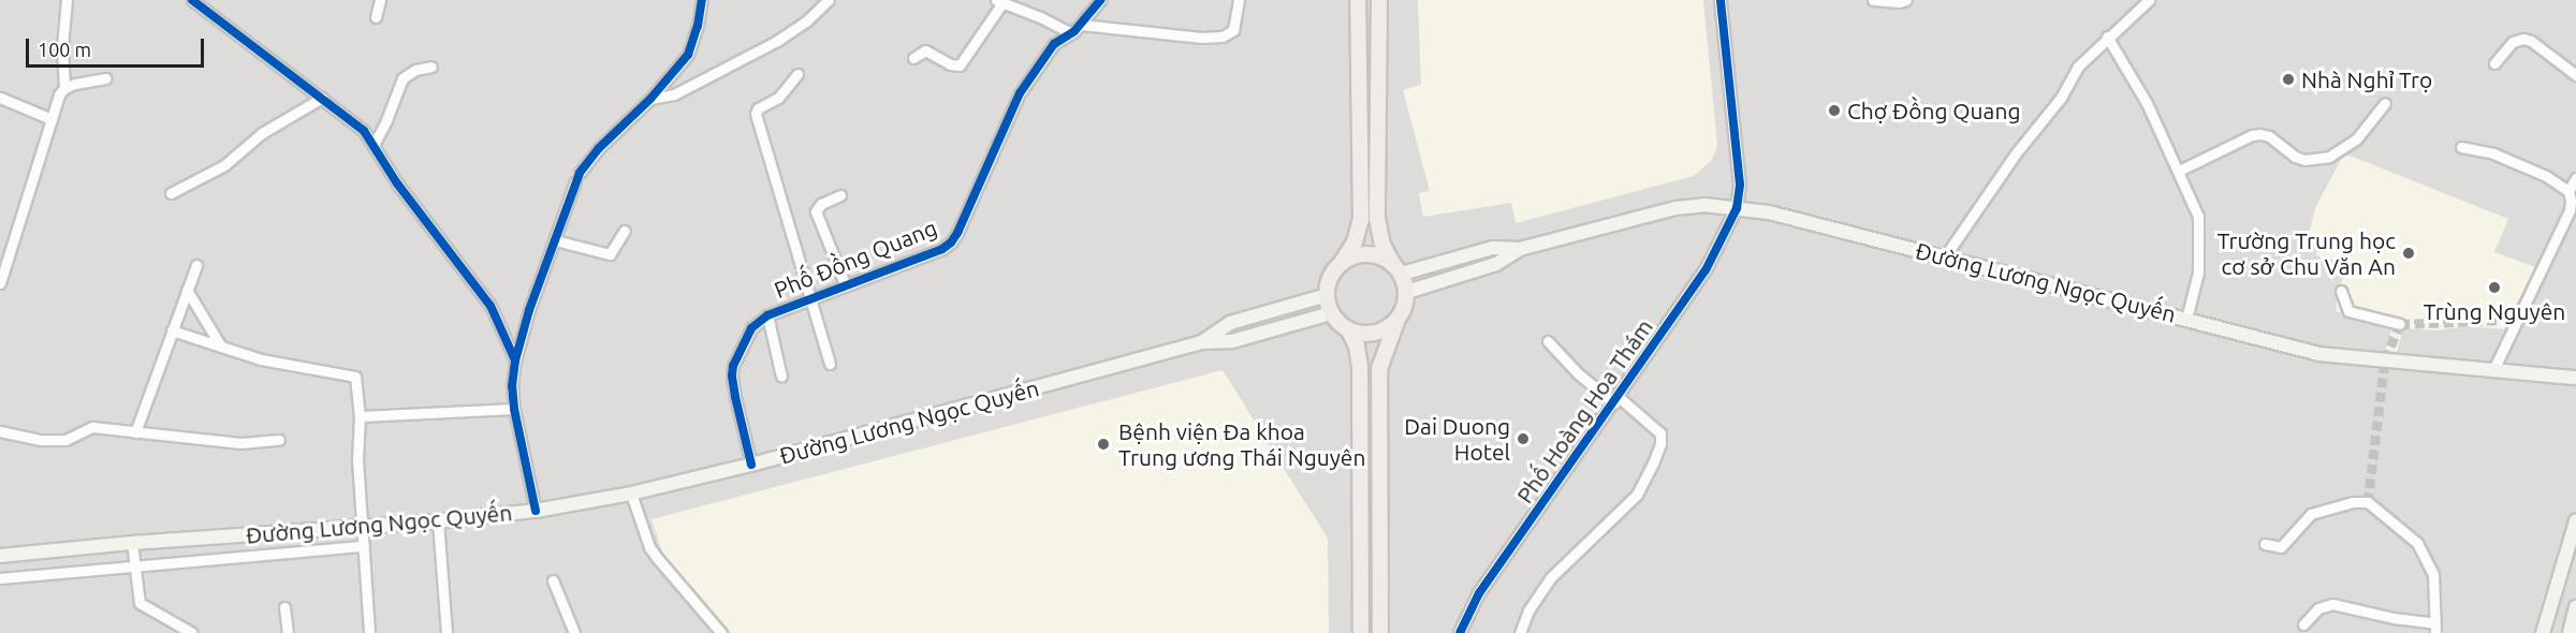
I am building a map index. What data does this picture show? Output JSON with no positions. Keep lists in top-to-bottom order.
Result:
{
  "streets": {
    "main road": ["Đường Lương Ngọc Quyến"],
    "street": ["Phố Đồng Quang", "Phố Hoàng Hoa Thám"]
  },
  "crossings": [
    ["Phố Đồng Quang", "Đường Lương Ngọc Quyến"],
    ["Đường Lương Ngọc Quyến", "Phố Hoàng Hoa Thám"]
  ],
  "places": [
    "Nhà Nghỉ Trọ",
    "Chợ Đồng Quang",
    "Trường Trung học cơ sở Chu Văn An",
    "Trùng Nguyên",
    "Dai Duong Hotel",
    "Bệnh viện Đa khoa Trung ương Thái Nguyên"
  ],
  "scale_bar": "100 m"
}
